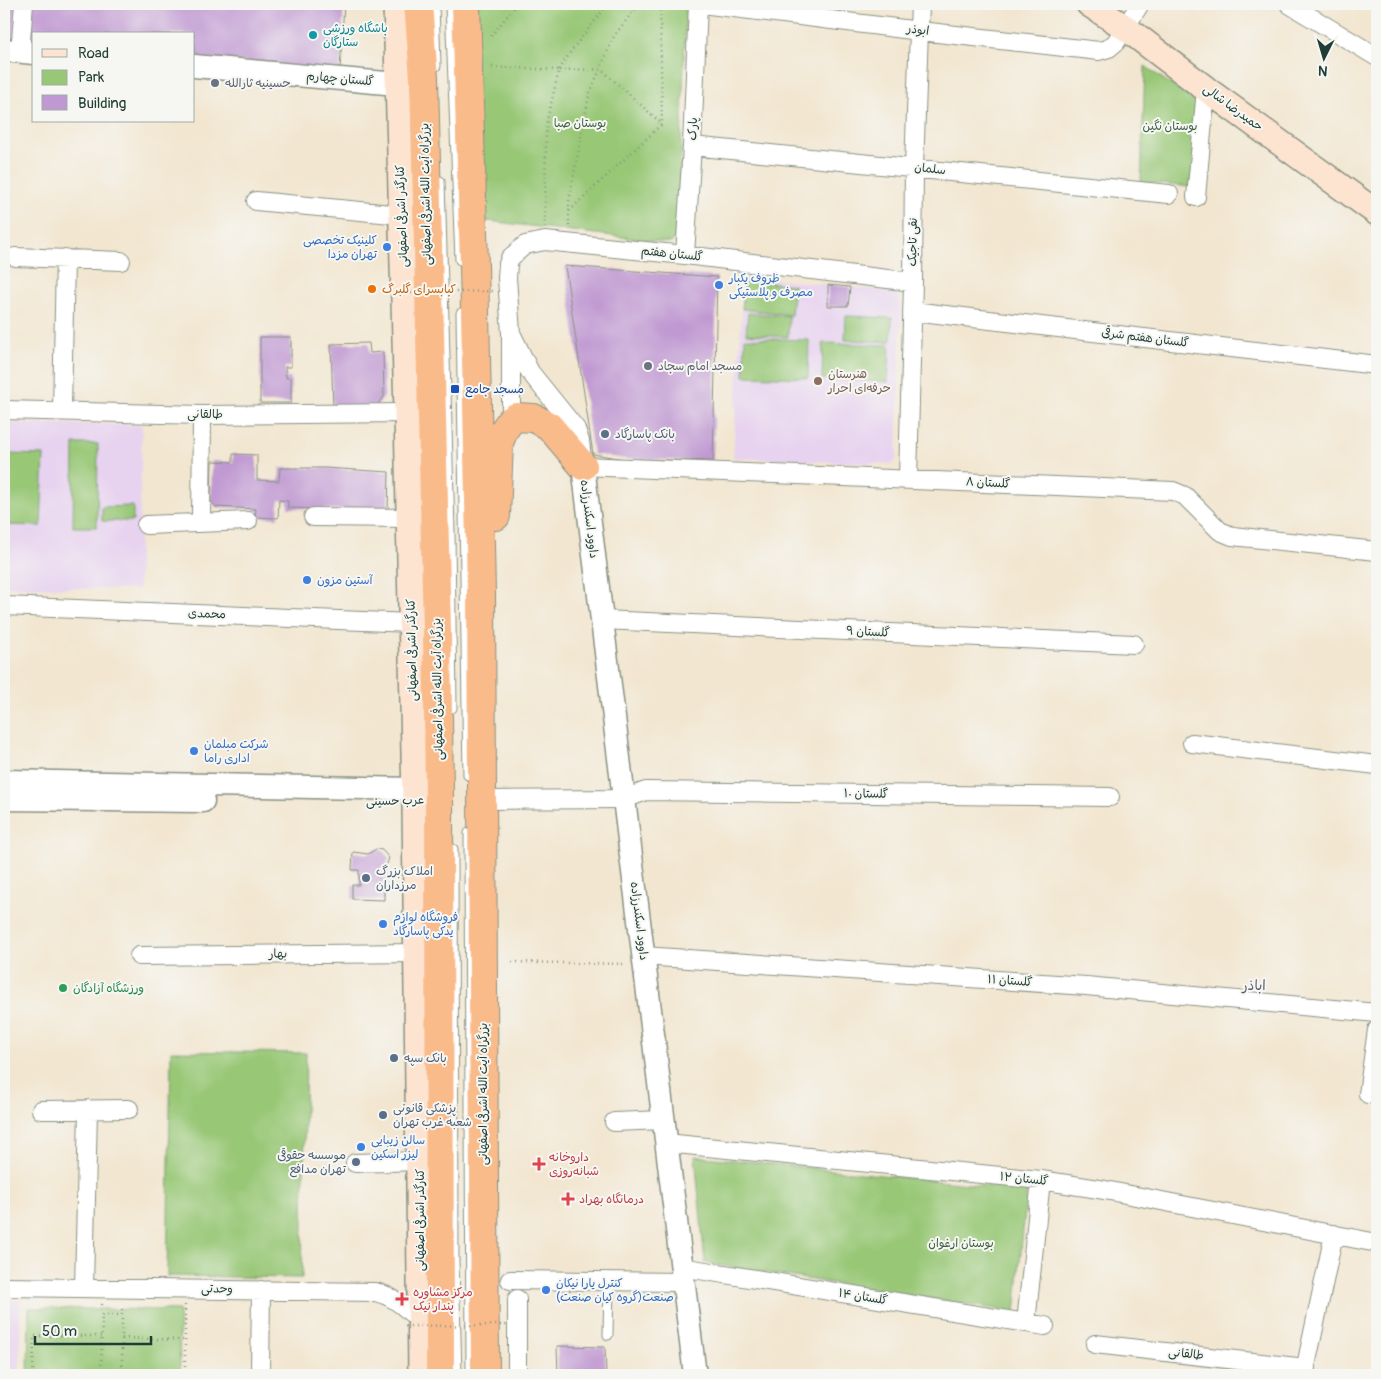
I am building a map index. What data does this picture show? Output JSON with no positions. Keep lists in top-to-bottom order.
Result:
{
  "streets": {
    "highway": ["بزرگراه آیت الله اشرفی اصفهانی"],
    "main road": ["حمیدرضا شالی", "کنارگذر اشرفی اصفهانی"],
    "street": [
      "ابوذر",
      "گلستان چهارم",
      "پارک",
      "سلمان",
      "نقی تاجیک",
      "گلستان هفتم",
      "گلستان هفتم شرقی",
      "طالقانی",
      "گلستان ٨",
      "داوود اسکندرزاده",
      "محمدی",
      "گلستان ۹",
      "گلستان ۱۰",
      "عرب حسینی",
      "بهار",
      "گلستان ۱۱",
      "گلستان ۱۲",
      "وحدتی",
      "گلستان ۱۴"
    ]
  },
  "crossings": [
    ["ابوذر", "حمیدرضا شالی"],
    ["ابوذر", "پارک"],
    ["ابوذر", "نقی تاجیک"],
    ["گلستان چهارم", "کنارگذر اشرفی اصفهانی"],
    ["پارک", "سلمان"],
    ["پارک", "گلستان هفتم"],
    ["سلمان", "نقی تاجیک"],
    ["بزرگراه آیت الله اشرفی اصفهانی", "کنارگذر اشرفی اصفهانی"],
    ["بزرگراه آیت الله اشرفی اصفهانی", "گلستان ۱۰"],
    ["بزرگراه آیت الله اشرفی اصفهانی", "عرب حسینی"],
    ["بزرگراه آیت الله اشرفی اصفهانی", "وحدتی"],
    ["کنارگذر اشرفی اصفهانی", "طالقانی"],
    ["کنارگذر اشرفی اصفهانی", "محمدی"],
    ["کنارگذر اشرفی اصفهانی", "عرب حسینی"],
    ["کنارگذر اشرفی اصفهانی", "بهار"],
    ["کنارگذر اشرفی اصفهانی", "وحدتی"],
    ["نقی تاجیک", "گلستان هفتم"],
    ["نقی تاجیک", "گلستان هفتم شرقی"],
    ["نقی تاجیک", "گلستان ٨"],
    ["گلستان ٨", "داوود اسکندرزاده"],
    ["داوود اسکندرزاده", "گلستان ۹"],
    ["داوود اسکندرزاده", "گلستان ۱۰"],
    ["داوود اسکندرزاده", "گلستان ۱۱"],
    ["داوود اسکندرزاده", "گلستان ۱۲"],
    ["داوود اسکندرزاده", "گلستان ۱۴"]
  ],
  "districts": ["اباذر"],
  "parks": ["بوستان صبا", "بوستان نگین", "بوستان ارغوان"],
  "places": {
    "other": [
      "باشگاه ورزشی ستارگان",
      "حسینیه ثارالله",
      "کلینیک تخصصی تهران مزدا",
      "ظروف یکبار مصرف و پلاستیکی",
      "کبابسرای گلبرگ",
      "مسجد امام سجاد",
      "هنرستان حرفه‌ای احرار",
      "بانک پاسارگاد",
      "آستین مزون",
      "شرکت مبلمان اداری راما",
      "املاک بزرگ مرزداران",
      "فروشگاه لوازم یدکی پاسارگاد",
      "ورزشگاه آزادگان",
      "بانک سپه",
      "پزشکی قانونی شعبه غرب تهران",
      "سالن زیبایی لیزر اسکین",
      "موسسه حقوقی تهران مدافع",
      "کنترل یارا نیکان صنعت(گروه کیان صنعت)"
    ],
    "transit": ["مسجد جامع"],
    "health": ["داروخانه شبانه‌روزی", "درمانگاه بهراد", "مرکز مشاوره پندار نیک"]
  },
  "legend": ["Road", "Park", "Building"],
  "scale_bar": "50 m",
  "north": "bottom"
}
